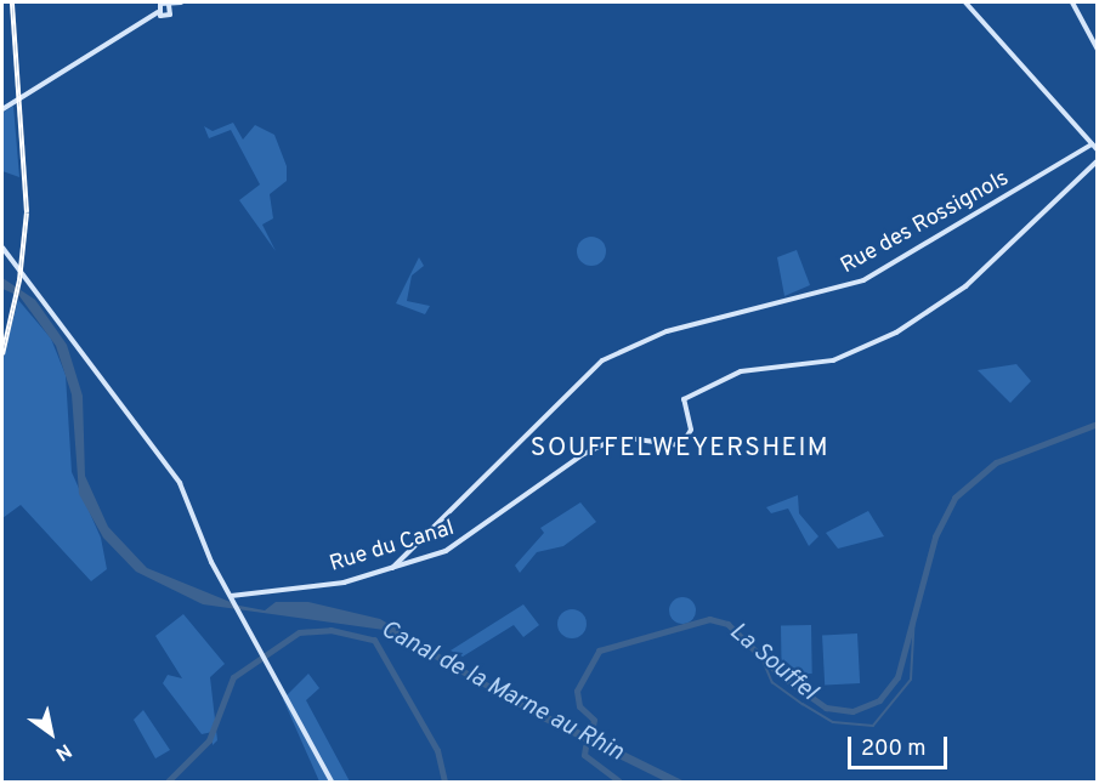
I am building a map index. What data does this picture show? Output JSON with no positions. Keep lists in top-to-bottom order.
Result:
{
  "streets": {
    "street": ["Rue des Rossignols", "Rue du Canal"]
  },
  "crossings": [
    ["Rue des Rossignols", "Rue du Canal"]
  ],
  "districts": ["SOUFFELWEYERSHEIM"],
  "water": ["La Souffel", "Canal de la Marne au Rhin"],
  "scale_bar": "200 m",
  "north": "bottom right"
}
